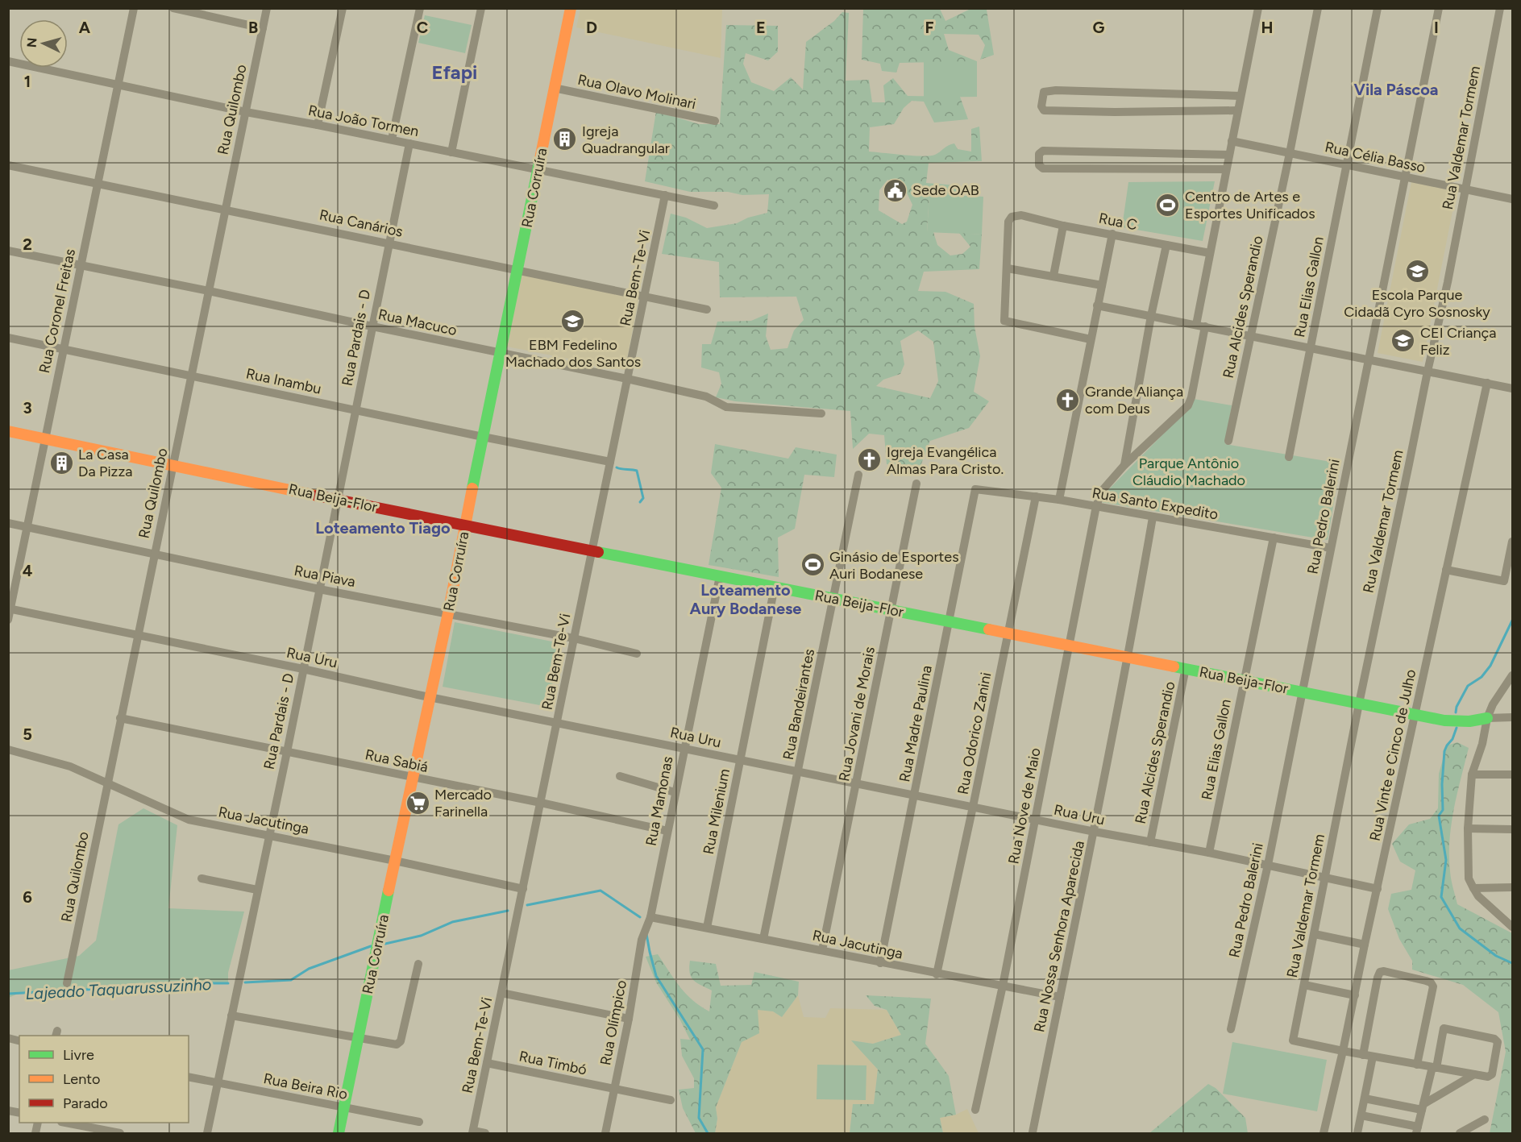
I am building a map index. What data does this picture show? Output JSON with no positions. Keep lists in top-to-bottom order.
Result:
{
  "streets": {
    "street": [
      "Rua Olavo Molinari",
      "Rua Quilombo",
      "Rua João Tormen",
      "Rua Valdemar Tormem",
      "Rua Célia Basso",
      "Rua Corruíra",
      "Rua C",
      "Rua Canários",
      "Rua Bem-Te-Vi",
      "Rua Elias Gallon",
      "Rua Alcides Sperandio",
      "Rua Coronel Freitas",
      "Rua Macuco",
      "Rua Pardais - D",
      "Rua Inambu",
      "Rua Beija-Flor",
      "Rua Santo Expedito",
      "Rua Pedro Balerini",
      "Rua Piava",
      "Rua Uru",
      "Rua Bandeirantes",
      "Rua Jovani de Morais",
      "Rua Madre Paulina",
      "Rua Odorico Zanini",
      "Rua Vinte e Cinco de Julho",
      "Rua Sabiá",
      "Rua Mamonas",
      "Rua Nove de Maio",
      "Rua Milenium",
      "Rua Jacutinga",
      "Rua Nossa Senhora Aparecida",
      "Rua Olímpico",
      "Rua Timbó",
      "Rua Beira Rio"
    ]
  },
  "crossings": [
    ["Rua Olavo Molinari", "Rua Corruíra"],
    ["Rua Quilombo", "Rua João Tormen"],
    ["Rua Quilombo", "Rua Canários"],
    ["Rua Quilombo", "Rua Macuco"],
    ["Rua Quilombo", "Rua Inambu"],
    ["Rua Quilombo", "Rua Beija-Flor"],
    ["Rua Quilombo", "Rua Piava"],
    ["Rua Quilombo", "Rua Uru"],
    ["Rua Quilombo", "Rua Sabiá"],
    ["Rua Quilombo", "Rua Jacutinga"],
    ["Rua João Tormen", "Rua Corruíra"],
    ["Rua João Tormen", "Rua Bem-Te-Vi"],
    ["Rua João Tormen", "Rua Coronel Freitas"],
    ["Rua João Tormen", "Rua Pardais - D"],
    ["Rua Valdemar Tormem", "Rua Célia Basso"],
    ["Rua Valdemar Tormem", "Rua Beija-Flor"],
    ["Rua Valdemar Tormem", "Rua Uru"],
    ["Rua Valdemar Tormem", "Rua Vinte e Cinco de Julho"],
    ["Rua Célia Basso", "Rua Elias Gallon"],
    ["Rua Célia Basso", "Rua Alcides Sperandio"],
    ["Rua Célia Basso", "Rua Pedro Balerini"],
    ["Rua Célia Basso", "Rua Nove de Maio"],
    ["Rua Corruíra", "Rua Canários"],
    ["Rua Corruíra", "Rua Macuco"],
    ["Rua Corruíra", "Rua Inambu"],
    ["Rua Corruíra", "Rua Beija-Flor"],
    ["Rua Corruíra", "Rua Piava"],
    ["Rua Corruíra", "Rua Uru"],
    ["Rua Corruíra", "Rua Sabiá"],
    ["Rua Corruíra", "Rua Jacutinga"],
    ["Rua Corruíra", "Rua Beira Rio"],
    ["Rua C", "Rua Nove de Maio"],
    ["Rua Canários", "Rua Bem-Te-Vi"],
    ["Rua Canários", "Rua Coronel Freitas"],
    ["Rua Canários", "Rua Pardais - D"],
    ["Rua Bem-Te-Vi", "Rua Macuco"],
    ["Rua Bem-Te-Vi", "Rua Inambu"],
    ["Rua Bem-Te-Vi", "Rua Beija-Flor"],
    ["Rua Bem-Te-Vi", "Rua Piava"],
    ["Rua Bem-Te-Vi", "Rua Uru"],
    ["Rua Bem-Te-Vi", "Rua Sabiá"],
    ["Rua Bem-Te-Vi", "Rua Jacutinga"],
    ["Rua Bem-Te-Vi", "Rua Timbó"],
    ["Rua Elias Gallon", "Rua Beija-Flor"],
    ["Rua Elias Gallon", "Rua Santo Expedito"],
    ["Rua Elias Gallon", "Rua Uru"],
    ["Rua Alcides Sperandio", "Rua Beija-Flor"],
    ["Rua Alcides Sperandio", "Rua Uru"],
    ["Rua Coronel Freitas", "Rua Macuco"],
    ["Rua Coronel Freitas", "Rua Inambu"],
    ["Rua Coronel Freitas", "Rua Beija-Flor"],
    ["Rua Coronel Freitas", "Rua Piava"],
    ["Rua Coronel Freitas", "Rua Uru"],
    ["Rua Macuco", "Rua Pardais - D"],
    ["Rua Pardais - D", "Rua Inambu"],
    ["Rua Pardais - D", "Rua Beija-Flor"],
    ["Rua Pardais - D", "Rua Piava"],
    ["Rua Pardais - D", "Rua Uru"],
    ["Rua Pardais - D", "Rua Sabiá"],
    ["Rua Pardais - D", "Rua Jacutinga"],
    ["Rua Pardais - D", "Rua Beira Rio"],
    ["Rua Beija-Flor", "Rua Pedro Balerini"],
    ["Rua Beija-Flor", "Rua Bandeirantes"],
    ["Rua Beija-Flor", "Rua Jovani de Morais"],
    ["Rua Beija-Flor", "Rua Madre Paulina"],
    ["Rua Beija-Flor", "Rua Odorico Zanini"],
    ["Rua Beija-Flor", "Rua Vinte e Cinco de Julho"],
    ["Rua Beija-Flor", "Rua Mamonas"],
    ["Rua Beija-Flor", "Rua Nove de Maio"],
    ["Rua Beija-Flor", "Rua Milenium"],
    ["Rua Beija-Flor", "Rua Nossa Senhora Aparecida"],
    ["Rua Santo Expedito", "Rua Pedro Balerini"],
    ["Rua Santo Expedito", "Rua Madre Paulina"],
    ["Rua Santo Expedito", "Rua Odorico Zanini"],
    ["Rua Santo Expedito", "Rua Nove de Maio"],
    ["Rua Santo Expedito", "Rua Nossa Senhora Aparecida"],
    ["Rua Pedro Balerini", "Rua Uru"],
    ["Rua Uru", "Rua Bandeirantes"],
    ["Rua Uru", "Rua Jovani de Morais"],
    ["Rua Uru", "Rua Madre Paulina"],
    ["Rua Uru", "Rua Odorico Zanini"],
    ["Rua Uru", "Rua Vinte e Cinco de Julho"],
    ["Rua Uru", "Rua Mamonas"],
    ["Rua Uru", "Rua Nove de Maio"],
    ["Rua Uru", "Rua Milenium"],
    ["Rua Uru", "Rua Nossa Senhora Aparecida"],
    ["Rua Bandeirantes", "Rua Jacutinga"],
    ["Rua Jovani de Morais", "Rua Jacutinga"],
    ["Rua Madre Paulina", "Rua Jacutinga"],
    ["Rua Odorico Zanini", "Rua Jacutinga"],
    ["Rua Sabiá", "Rua Mamonas"],
    ["Rua Mamonas", "Rua Jacutinga"],
    ["Rua Mamonas", "Rua Olímpico"],
    ["Rua Nove de Maio", "Rua Jacutinga"],
    ["Rua Milenium", "Rua Jacutinga"],
    ["Rua Jacutinga", "Rua Nossa Senhora Aparecida"],
    ["Rua Jacutinga", "Rua Olímpico"],
    ["Rua Olímpico", "Rua Timbó"]
  ],
  "districts": [
    "Efapi",
    "Vila Páscoa",
    "Loteamento Tiago",
    "Loteamento Aury Bodanese"
  ],
  "water": ["Lajeado Taquarussuzinho"],
  "parks": ["Parque Antônio Cláudio Machado"],
  "places": {
    "building": ["Igreja Quadrangular", "La Casa Da Pizza"],
    "public building": ["Sede OAB"],
    "sports": ["Centro de Artes e Esportes Unificados", "Ginásio de Esportes Auri Bodanese"],
    "school or university": ["Escola Parque Cidadã Cyro Sosnosky", "EBM Fedelino Machado dos Santos", "CEI Criança Feliz"],
    "church": ["Grande Aliança com Deus", "Igreja Evangélica Almas Para Cristo."],
    "supermarket": ["Mercado Farinella"]
  },
  "legend": ["Livre", "Lento", "Parado"],
  "north": "left",
  "grid": {
    "columns": [
      "A",
      "B",
      "C",
      "D",
      "E",
      "F",
      "G",
      "H",
      "I"
    ],
    "rows": [
      "1",
      "2",
      "3",
      "4",
      "5",
      "6"
    ]
  }
}
